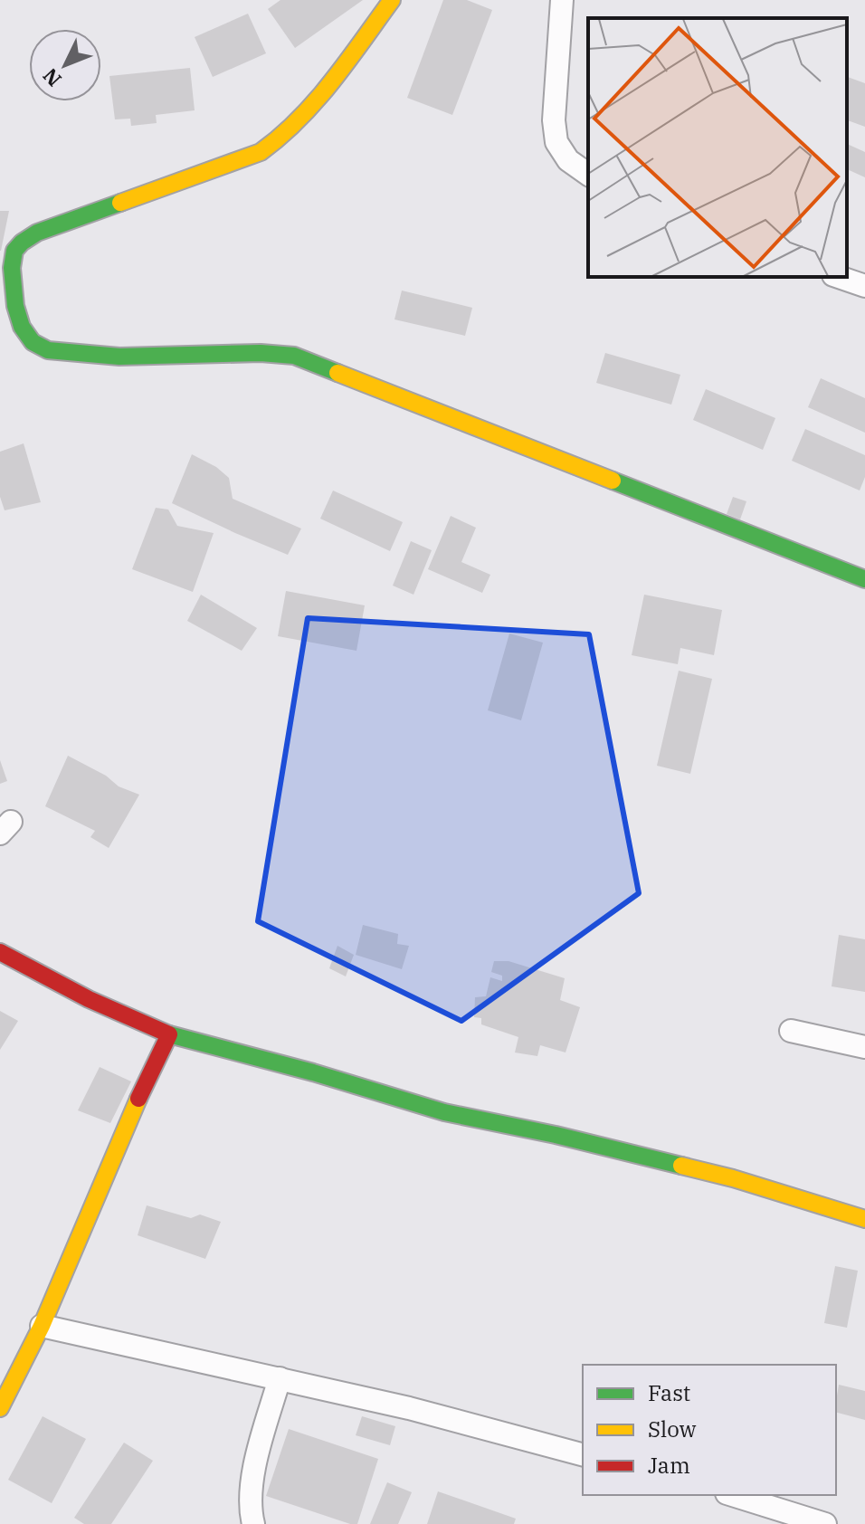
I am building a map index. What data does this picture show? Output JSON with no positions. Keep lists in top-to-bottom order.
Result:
{
  "legend": ["Fast", "Slow", "Jam"],
  "north": "bottom left"
}
